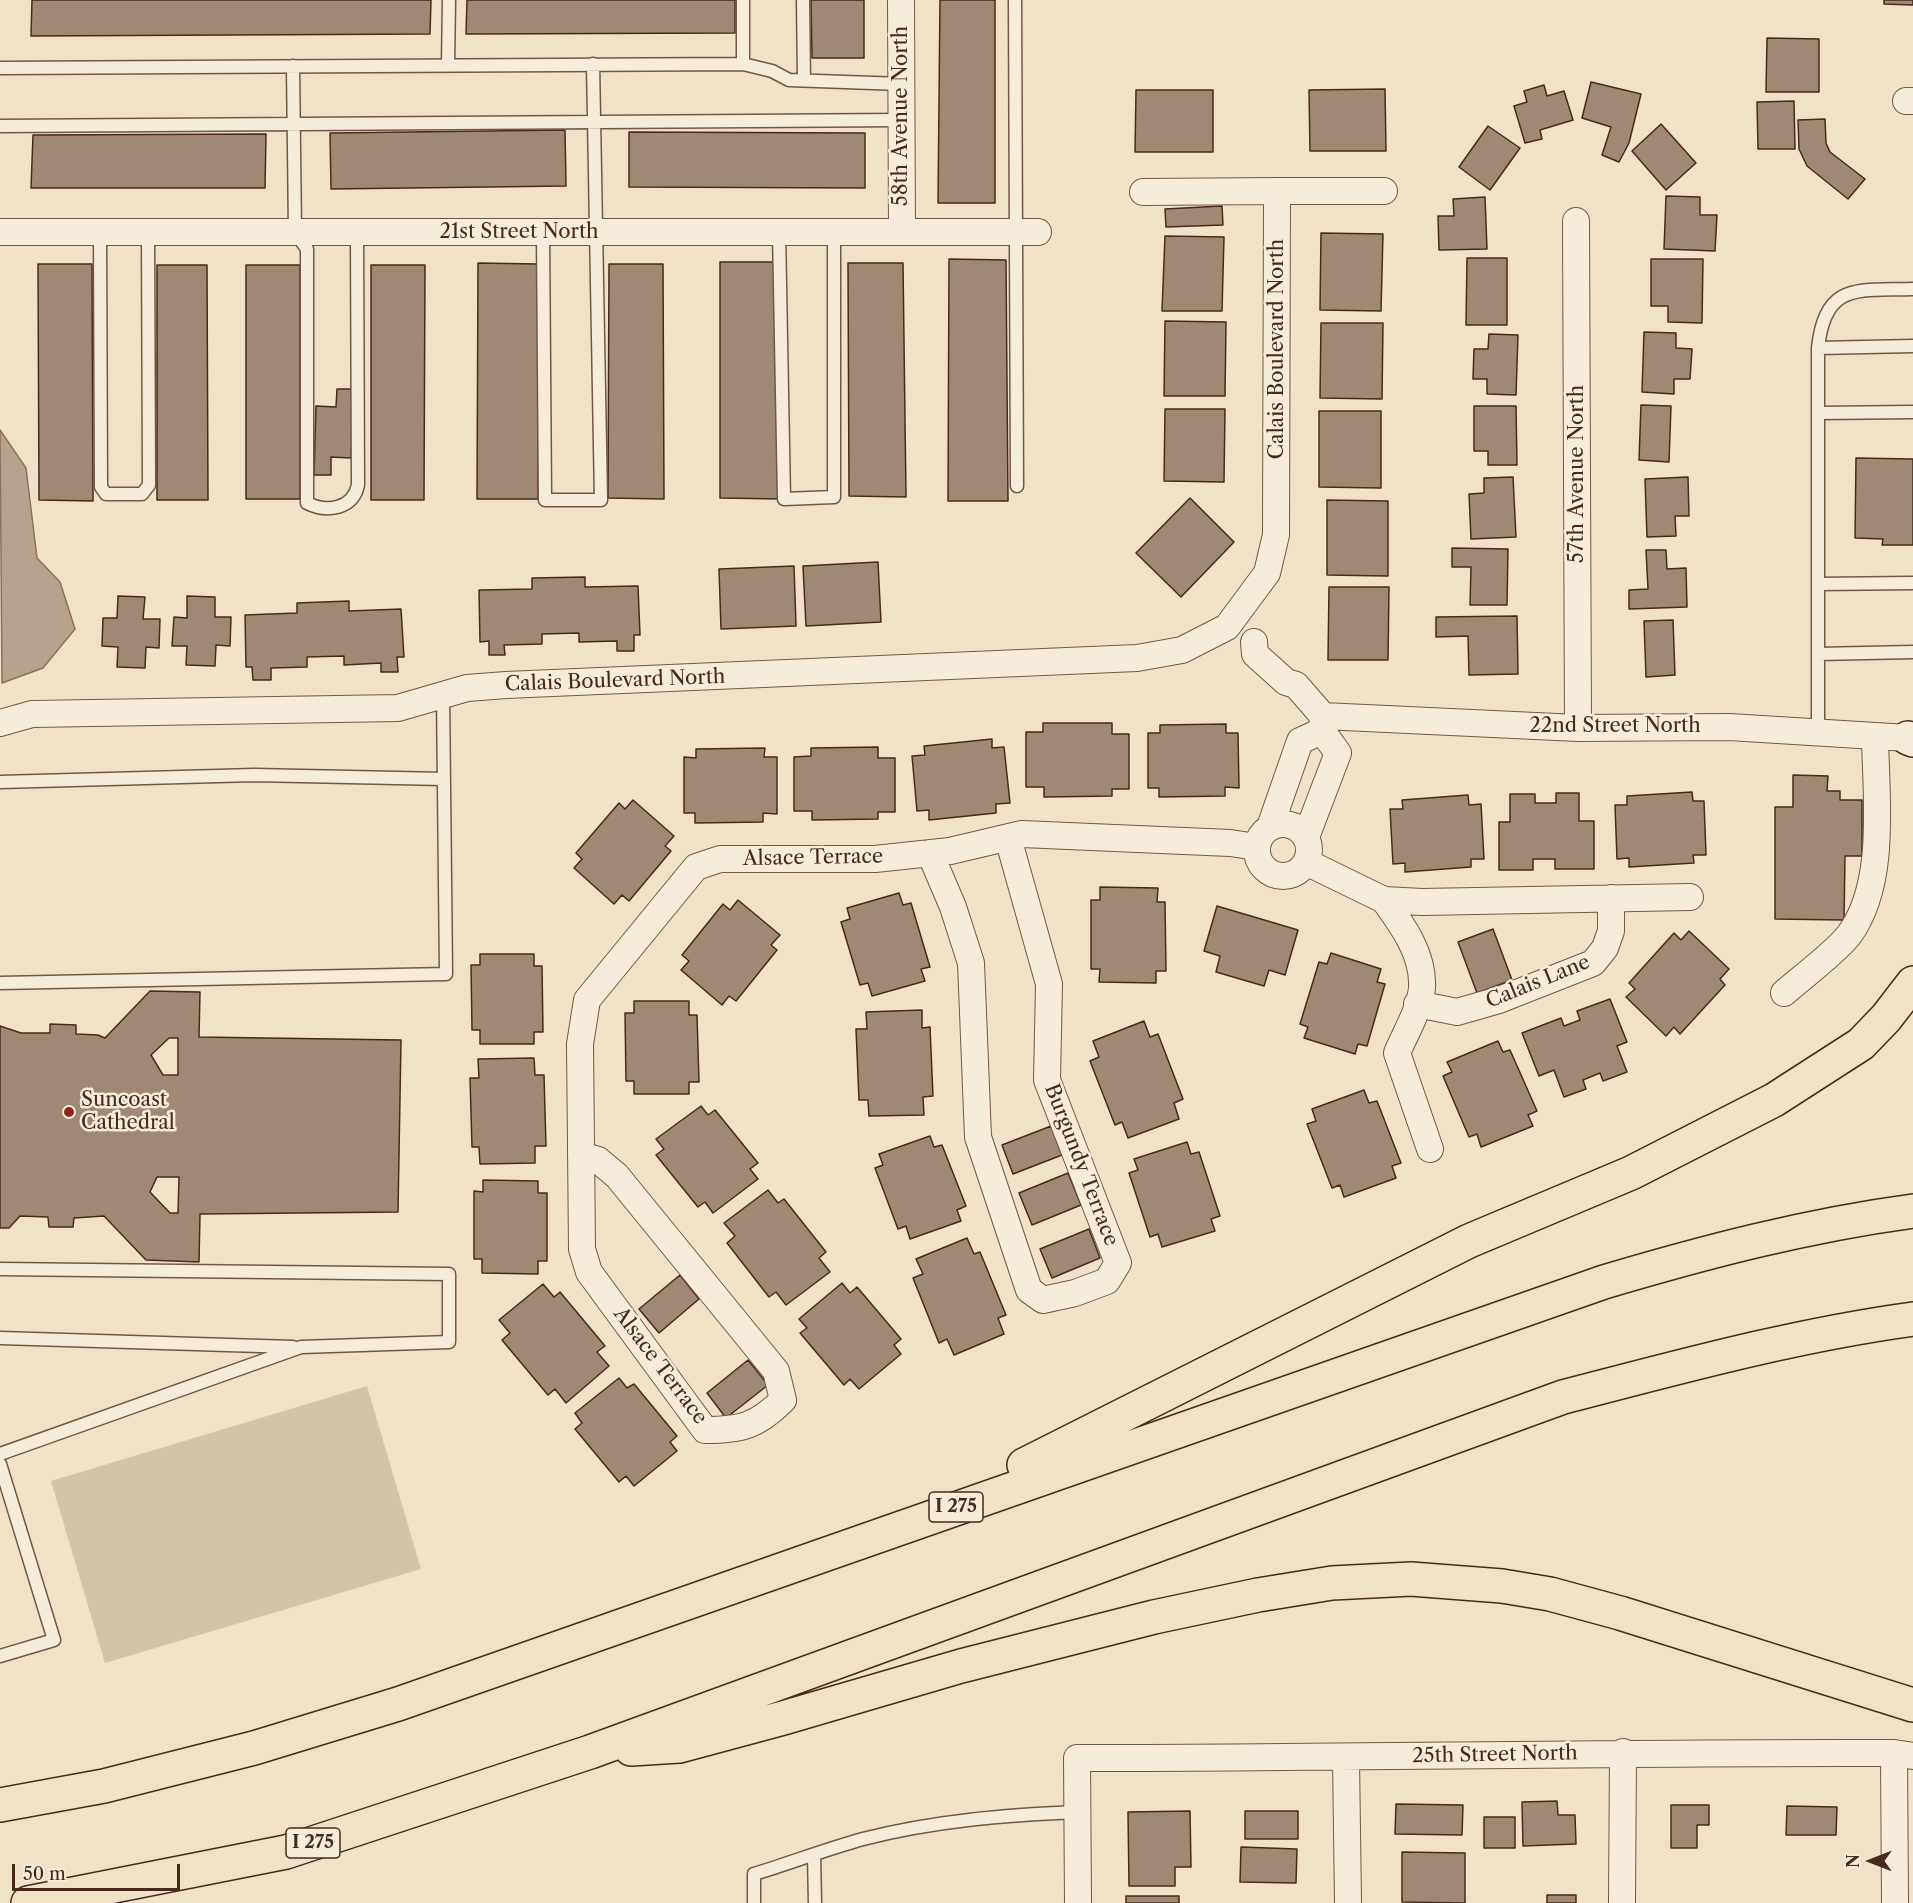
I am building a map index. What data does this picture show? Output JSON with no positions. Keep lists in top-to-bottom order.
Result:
{
  "streets": {
    "highway": ["I 275"],
    "street": [
      "58th Avenue North",
      "21st Street North",
      "Calais Boulevard North",
      "57th Avenue North",
      "22nd Street North",
      "Alsace Terrace",
      "Calais Lane",
      "Burgundy Terrace",
      "25th Street North"
    ]
  },
  "crossings": [
    ["58th Avenue North", "21st Street North"],
    ["57th Avenue North", "22nd Street North"],
    ["Alsace Terrace", "Burgundy Terrace"]
  ],
  "places": ["Suncoast Cathedral"],
  "scale_bar": "50 m",
  "north": "left"
}
